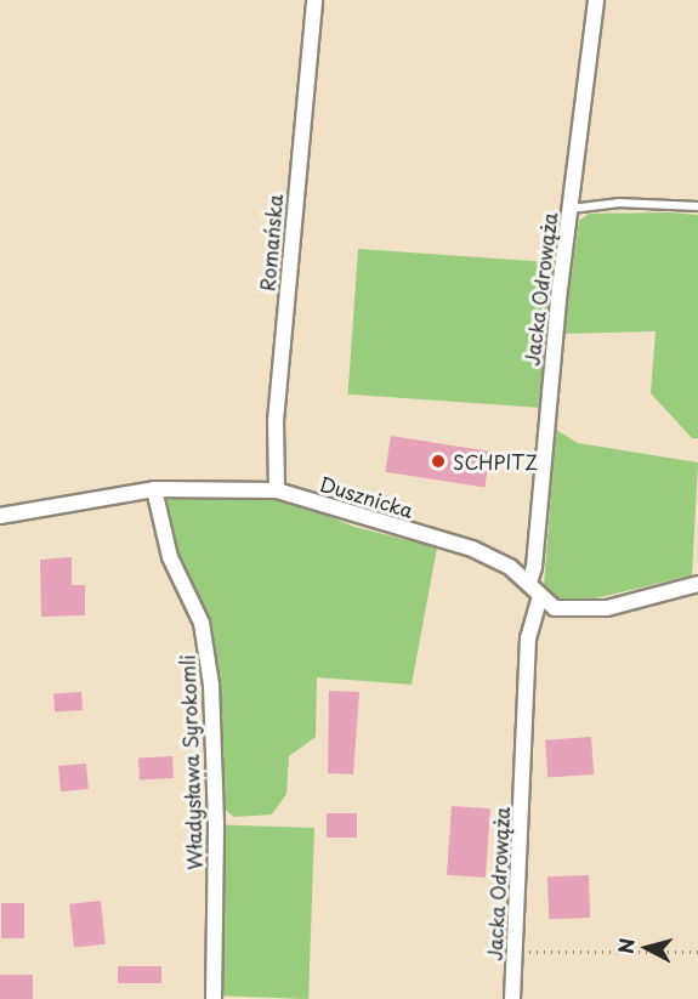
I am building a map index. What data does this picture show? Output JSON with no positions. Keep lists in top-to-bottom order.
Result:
{
  "streets": {
    "street": [
      "Romańska",
      "Jacka Odrowąża",
      "Dusznicka",
      "Władysława Syrokomli"
    ]
  },
  "crossings": [
    ["Romańska", "Dusznicka"],
    ["Jacka Odrowąża", "Dusznicka"],
    ["Dusznicka", "Władysława Syrokomli"]
  ],
  "places": ["SCHPITZ"],
  "north": "left"
}
